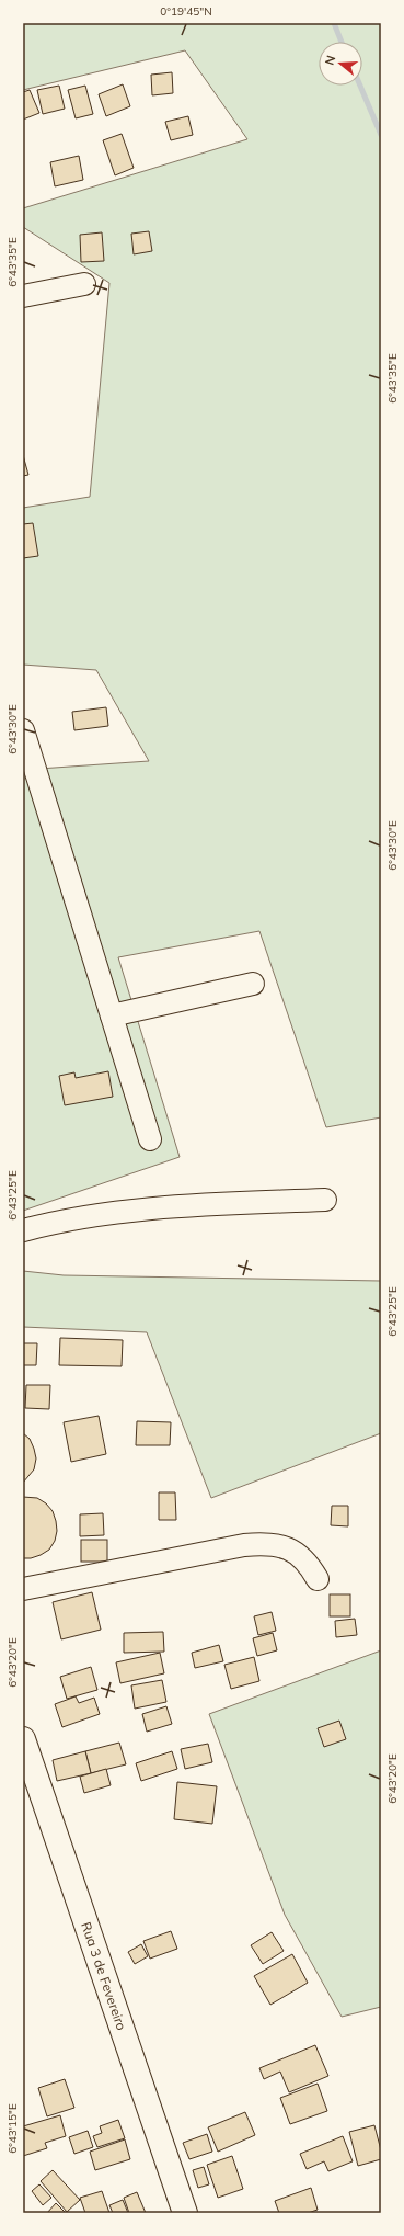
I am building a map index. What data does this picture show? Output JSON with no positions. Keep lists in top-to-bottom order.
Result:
{
  "streets": {
    "main road": ["Rua 3 de Fevereiro"]
  },
  "north": "left",
  "coordinates": [
    "0°19'45\"N",
    "6°43'35\"E",
    "6°43'30\"E",
    "6°43'25\"E",
    "6°43'20\"E",
    "6°43'15\"E"
  ]
}
